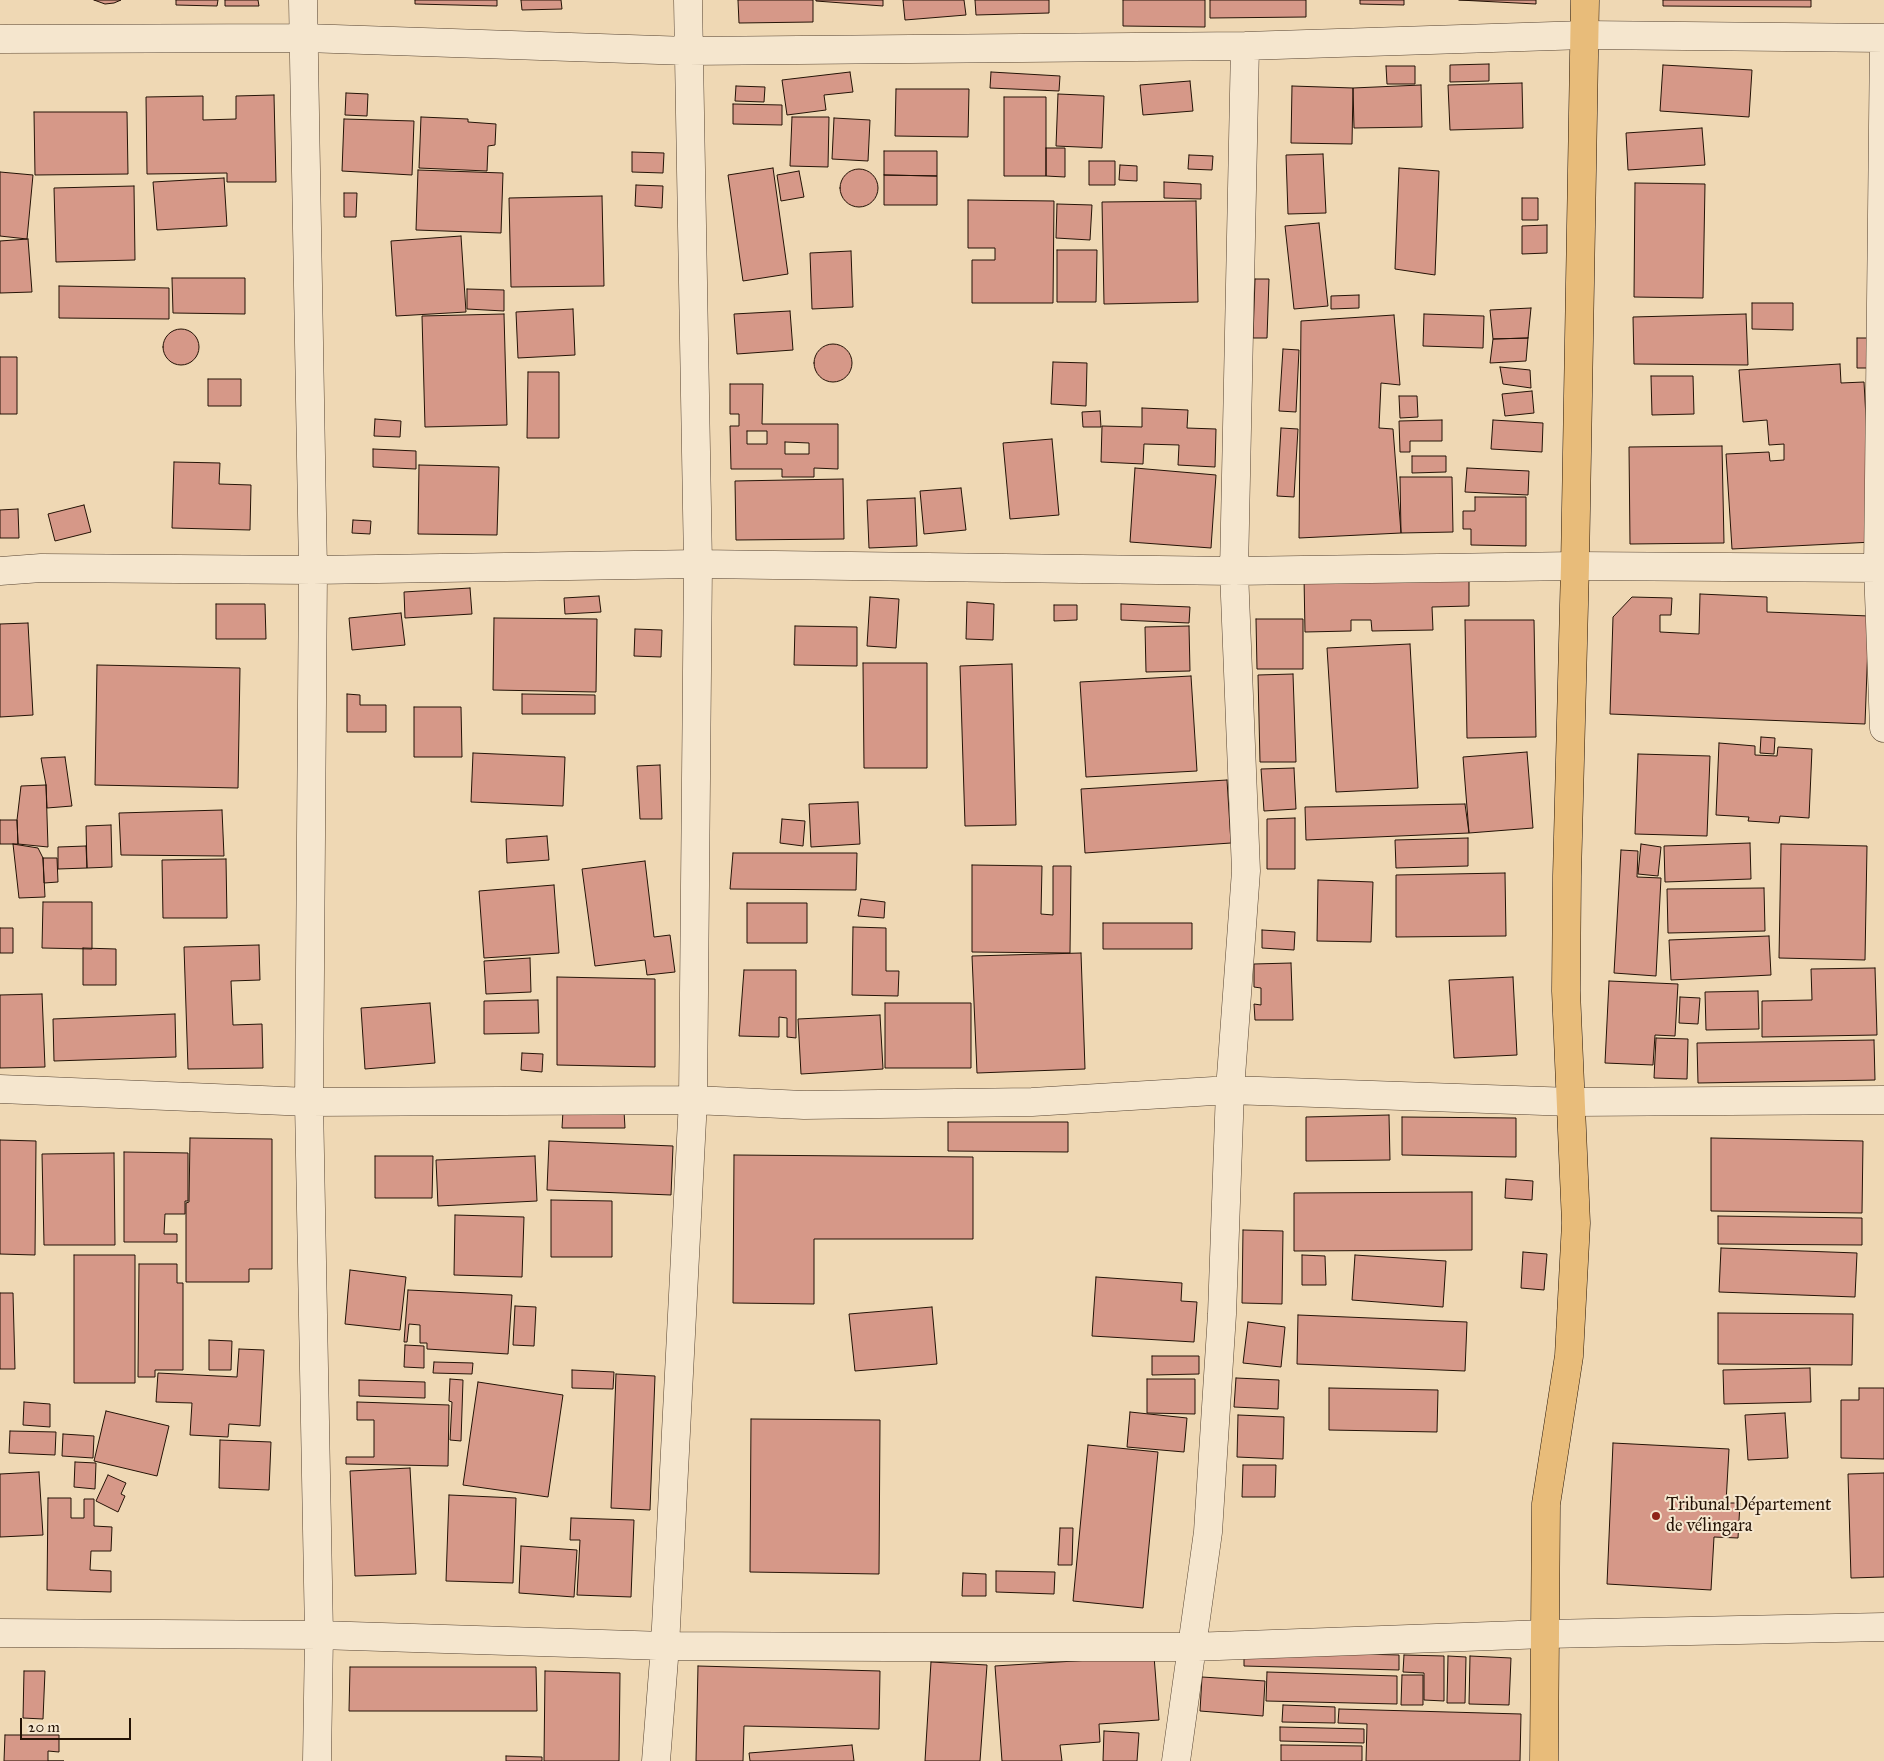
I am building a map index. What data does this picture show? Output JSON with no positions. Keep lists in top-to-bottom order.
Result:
{
  "places": ["Tribunal Département de vélingara"],
  "scale_bar": "20 m"
}
